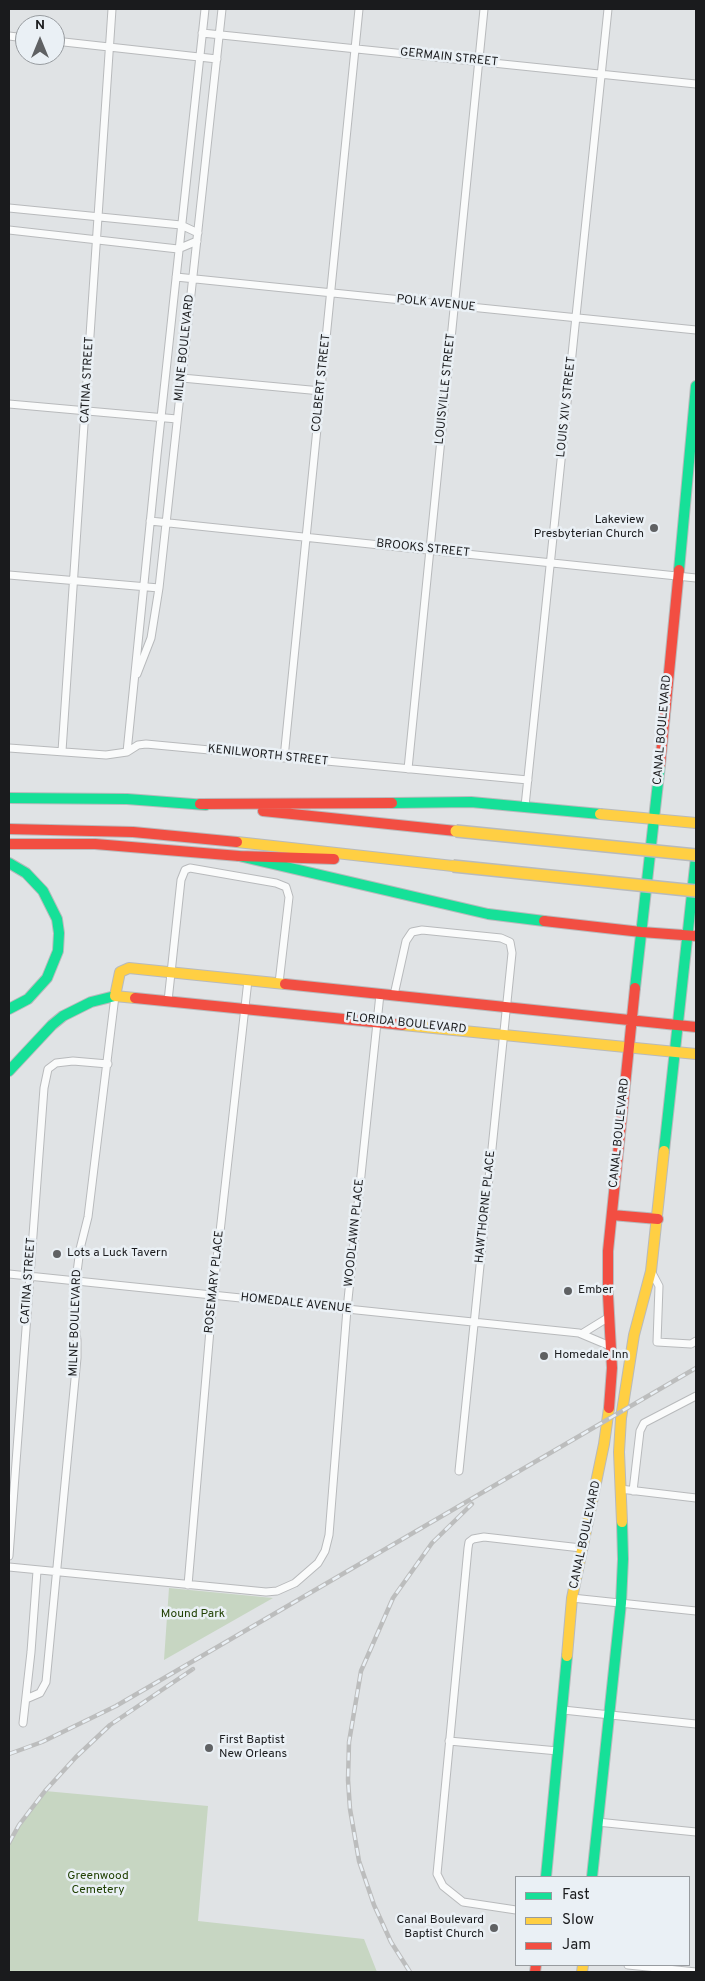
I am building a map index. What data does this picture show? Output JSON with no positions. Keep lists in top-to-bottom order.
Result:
{
  "streets": {
    "main road": ["MILNE BOULEVARD", "CANAL BOULEVARD", "FLORIDA BOULEVARD"],
    "street": [
      "GERMAIN STREET",
      "POLK AVENUE",
      "CATINA STREET",
      "COLBERT STREET",
      "LOUISVILLE STREET",
      "LOUIS XIV STREET",
      "BROOKS STREET",
      "KENILWORTH STREET",
      "HAWTHORNE PLACE",
      "WOODLAWN PLACE",
      "ROSEMARY PLACE",
      "HOMEDALE AVENUE"
    ]
  },
  "crossings": [
    ["GERMAIN STREET", "MILNE BOULEVARD"],
    ["GERMAIN STREET", "COLBERT STREET"],
    ["GERMAIN STREET", "LOUISVILLE STREET"],
    ["GERMAIN STREET", "LOUIS XIV STREET"],
    ["POLK AVENUE", "MILNE BOULEVARD"],
    ["POLK AVENUE", "COLBERT STREET"],
    ["POLK AVENUE", "LOUISVILLE STREET"],
    ["POLK AVENUE", "LOUIS XIV STREET"],
    ["MILNE BOULEVARD", "CATINA STREET"],
    ["MILNE BOULEVARD", "BROOKS STREET"],
    ["MILNE BOULEVARD", "KENILWORTH STREET"],
    ["MILNE BOULEVARD", "FLORIDA BOULEVARD"],
    ["MILNE BOULEVARD", "WOODLAWN PLACE"],
    ["MILNE BOULEVARD", "HOMEDALE AVENUE"],
    ["CATINA STREET", "KENILWORTH STREET"],
    ["CATINA STREET", "HOMEDALE AVENUE"],
    ["COLBERT STREET", "BROOKS STREET"],
    ["COLBERT STREET", "KENILWORTH STREET"],
    ["LOUISVILLE STREET", "BROOKS STREET"],
    ["LOUISVILLE STREET", "KENILWORTH STREET"],
    ["LOUIS XIV STREET", "BROOKS STREET"],
    ["LOUIS XIV STREET", "KENILWORTH STREET"],
    ["BROOKS STREET", "CANAL BOULEVARD"],
    ["CANAL BOULEVARD", "FLORIDA BOULEVARD"],
    ["CANAL BOULEVARD", "HOMEDALE AVENUE"],
    ["FLORIDA BOULEVARD", "HAWTHORNE PLACE"],
    ["FLORIDA BOULEVARD", "WOODLAWN PLACE"],
    ["FLORIDA BOULEVARD", "ROSEMARY PLACE"],
    ["HAWTHORNE PLACE", "HOMEDALE AVENUE"],
    ["WOODLAWN PLACE", "ROSEMARY PLACE"],
    ["WOODLAWN PLACE", "HOMEDALE AVENUE"],
    ["ROSEMARY PLACE", "HOMEDALE AVENUE"]
  ],
  "parks": ["Mound Park", "Greenwood Cemetery"],
  "places": [
    "Lakeview Presbyterian Church",
    "Lots a Luck Tavern",
    "Ember",
    "Homedale Inn",
    "First Baptist New Orleans",
    "Canal Boulevard Baptist Church"
  ],
  "legend": ["Fast", "Slow", "Jam"],
  "north": "top"
}
